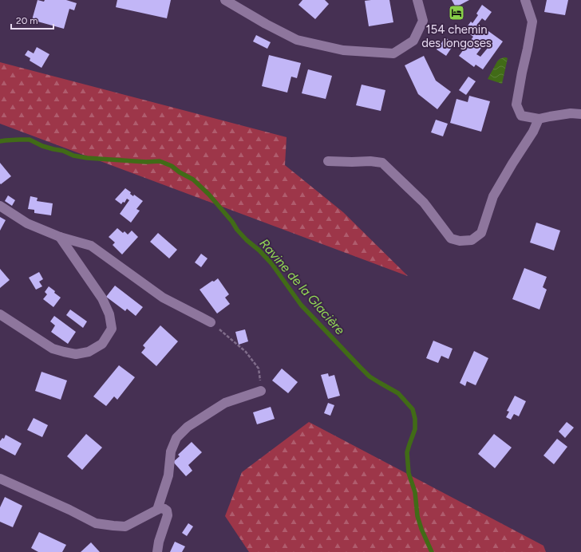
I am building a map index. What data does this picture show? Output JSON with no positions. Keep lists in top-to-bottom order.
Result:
{
  "water": ["Ravine de la Glacière"],
  "places": {
    "hotel": ["154 chemin des longoses"]
  },
  "scale_bar": "20 m"
}
